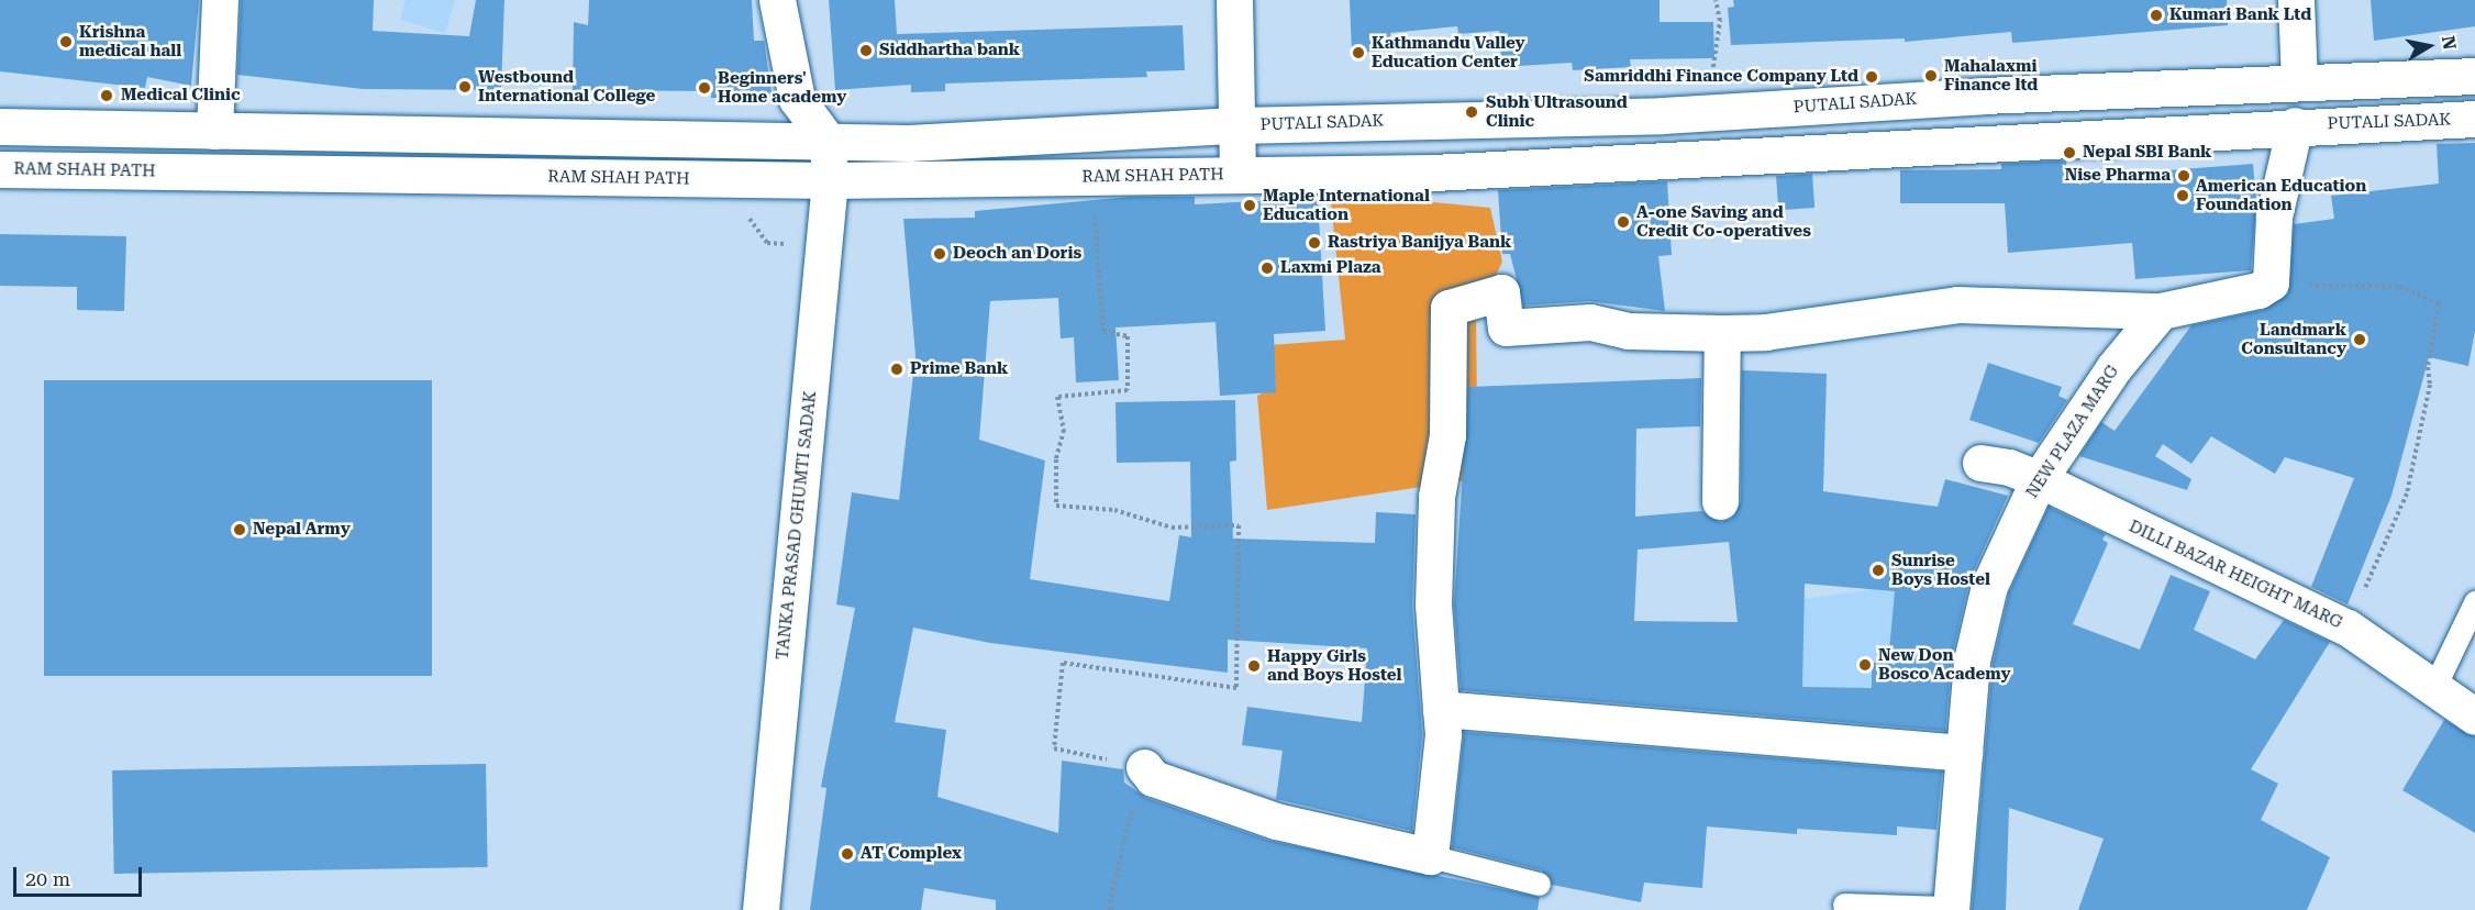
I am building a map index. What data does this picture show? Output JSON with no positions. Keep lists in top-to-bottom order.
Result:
{
  "streets": {
    "main road": [
      "PUTALI SADAK",
      "RAM SHAH PATH",
      "NEW PLAZA MARG",
      "TANKA PRASAD GHUMTI SADAK",
      "DILLI BAZAR HEIGHT MARG"
    ]
  },
  "crossings": [
    ["PUTALI SADAK", "RAM SHAH PATH"],
    ["RAM SHAH PATH", "TANKA PRASAD GHUMTI SADAK"],
    ["NEW PLAZA MARG", "DILLI BAZAR HEIGHT MARG"]
  ],
  "places": [
    "Kumari Bank Ltd",
    "Krishna medical hall",
    "Siddhartha bank",
    "Kathmandu Valley Education Center",
    "Mahalaxmi Finance ltd",
    "Samriddhi Finance Company Ltd",
    "Westbound International College",
    "Beginners' Home academy",
    "Medical Clinic",
    "Subh Ultrasound Clinic",
    "Nepal SBI Bank",
    "Nise Pharma",
    "American Education Foundation",
    "Maple International Education",
    "A-one Saving and Credit Co-operatives",
    "Rastriya Banijya Bank",
    "Deoch an Doris",
    "Laxmi Plaza",
    "Landmark Consultancy",
    "Prime Bank",
    "Nepal Army",
    "Sunrise Boys Hostel",
    "New Don Bosco Academy",
    "Happy Girls and Boys Hostel",
    "AT Complex"
  ],
  "scale_bar": "20 m",
  "north": "right"
}
